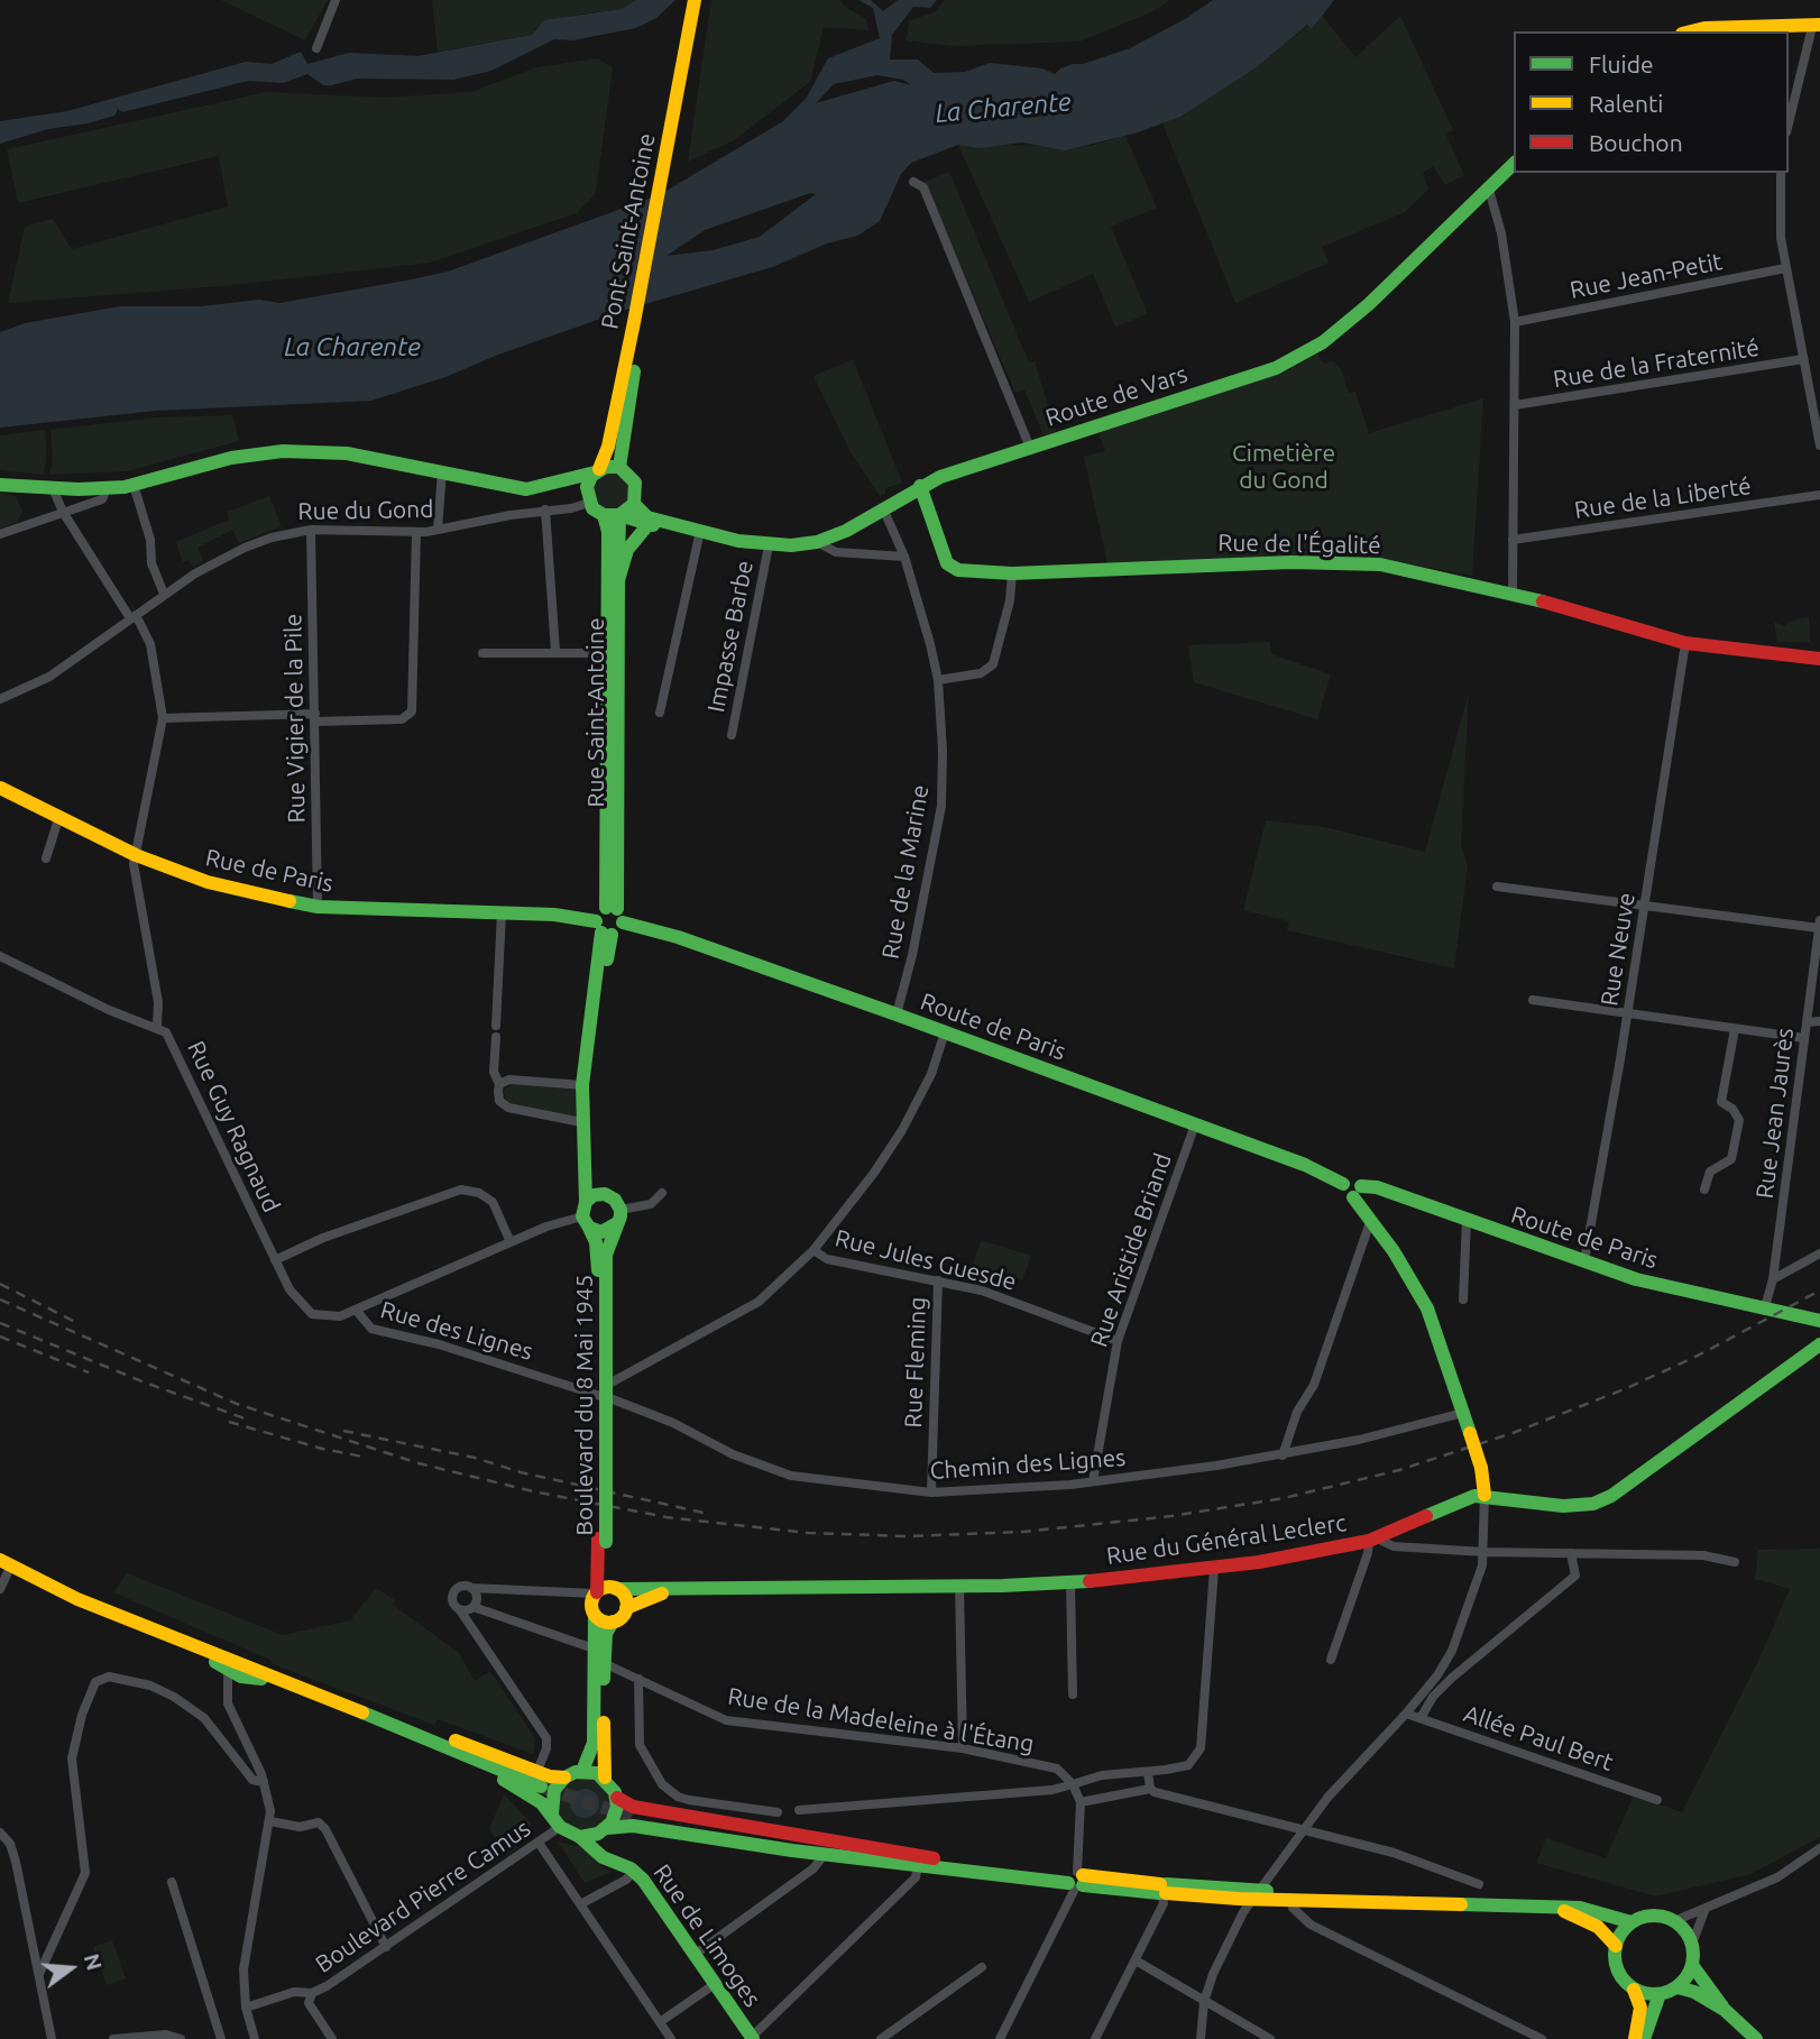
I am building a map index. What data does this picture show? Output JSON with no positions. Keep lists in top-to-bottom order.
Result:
{
  "streets": {
    "main road": [
      "Pont Saint-Antoine",
      "Route de Vars",
      "Rue de l'Égalité",
      "Rue Saint-Antoine",
      "Rue de Paris",
      "Route de Paris",
      "Boulevard du 8 Mai 1945",
      "Rue du Général Leclerc",
      "Rue de Limoges"
    ],
    "street": [
      "Rue Jean-Petit",
      "Rue de la Fraternité",
      "Rue de la Liberté",
      "Rue du Gond",
      "Impasse Barbe",
      "Rue Vigier de la Pile",
      "Rue de la Marine",
      "Rue Neuve",
      "Rue Jean Jaurès",
      "Rue Guy Ragnaud",
      "Rue Aristide Briand",
      "Rue Jules Guesde",
      "Rue des Lignes",
      "Rue Fleming",
      "Chemin des Lignes",
      "Rue de la Madeleine à l'Étang",
      "Allée Paul Bert",
      "Boulevard Pierre Camus"
    ]
  },
  "crossings": [
    ["Pont Saint-Antoine", "Route de Vars"],
    ["Pont Saint-Antoine", "Rue du Gond"],
    ["Pont Saint-Antoine", "Rue Saint-Antoine"],
    ["Route de Vars", "Rue du Gond"],
    ["Route de Vars", "Rue de l'Égalité"],
    ["Route de Vars", "Impasse Barbe"],
    ["Route de Vars", "Rue Saint-Antoine"],
    ["Route de Vars", "Rue de la Marine"],
    ["Rue du Gond", "Rue Saint-Antoine"],
    ["Rue du Gond", "Rue Vigier de la Pile"],
    ["Rue de l'Égalité", "Rue Neuve"],
    ["Rue Saint-Antoine", "Route de Paris"],
    ["Rue Vigier de la Pile", "Rue de Paris"],
    ["Rue de Paris", "Rue Guy Ragnaud"],
    ["Rue de Paris", "Boulevard du 8 Mai 1945"],
    ["Rue de la Marine", "Route de Paris"],
    ["Rue Neuve", "Route de Paris"],
    ["Route de Paris", "Rue Jean Jaurès"],
    ["Route de Paris", "Rue Aristide Briand"],
    ["Rue Guy Ragnaud", "Rue des Lignes"],
    ["Rue Aristide Briand", "Rue Jules Guesde"],
    ["Rue Aristide Briand", "Chemin des Lignes"],
    ["Rue Jules Guesde", "Rue Fleming"],
    ["Rue des Lignes", "Boulevard du 8 Mai 1945"],
    ["Rue des Lignes", "Chemin des Lignes"],
    ["Rue Fleming", "Chemin des Lignes"],
    ["Boulevard du 8 Mai 1945", "Chemin des Lignes"],
    ["Boulevard du 8 Mai 1945", "Rue du Général Leclerc"],
    ["Boulevard Pierre Camus", "Rue de Limoges"]
  ],
  "water": ["La Charente"],
  "parks": ["Cimetière du Gond"],
  "legend": ["Fluide", "Ralenti", "Bouchon"],
  "north": "right"
}
